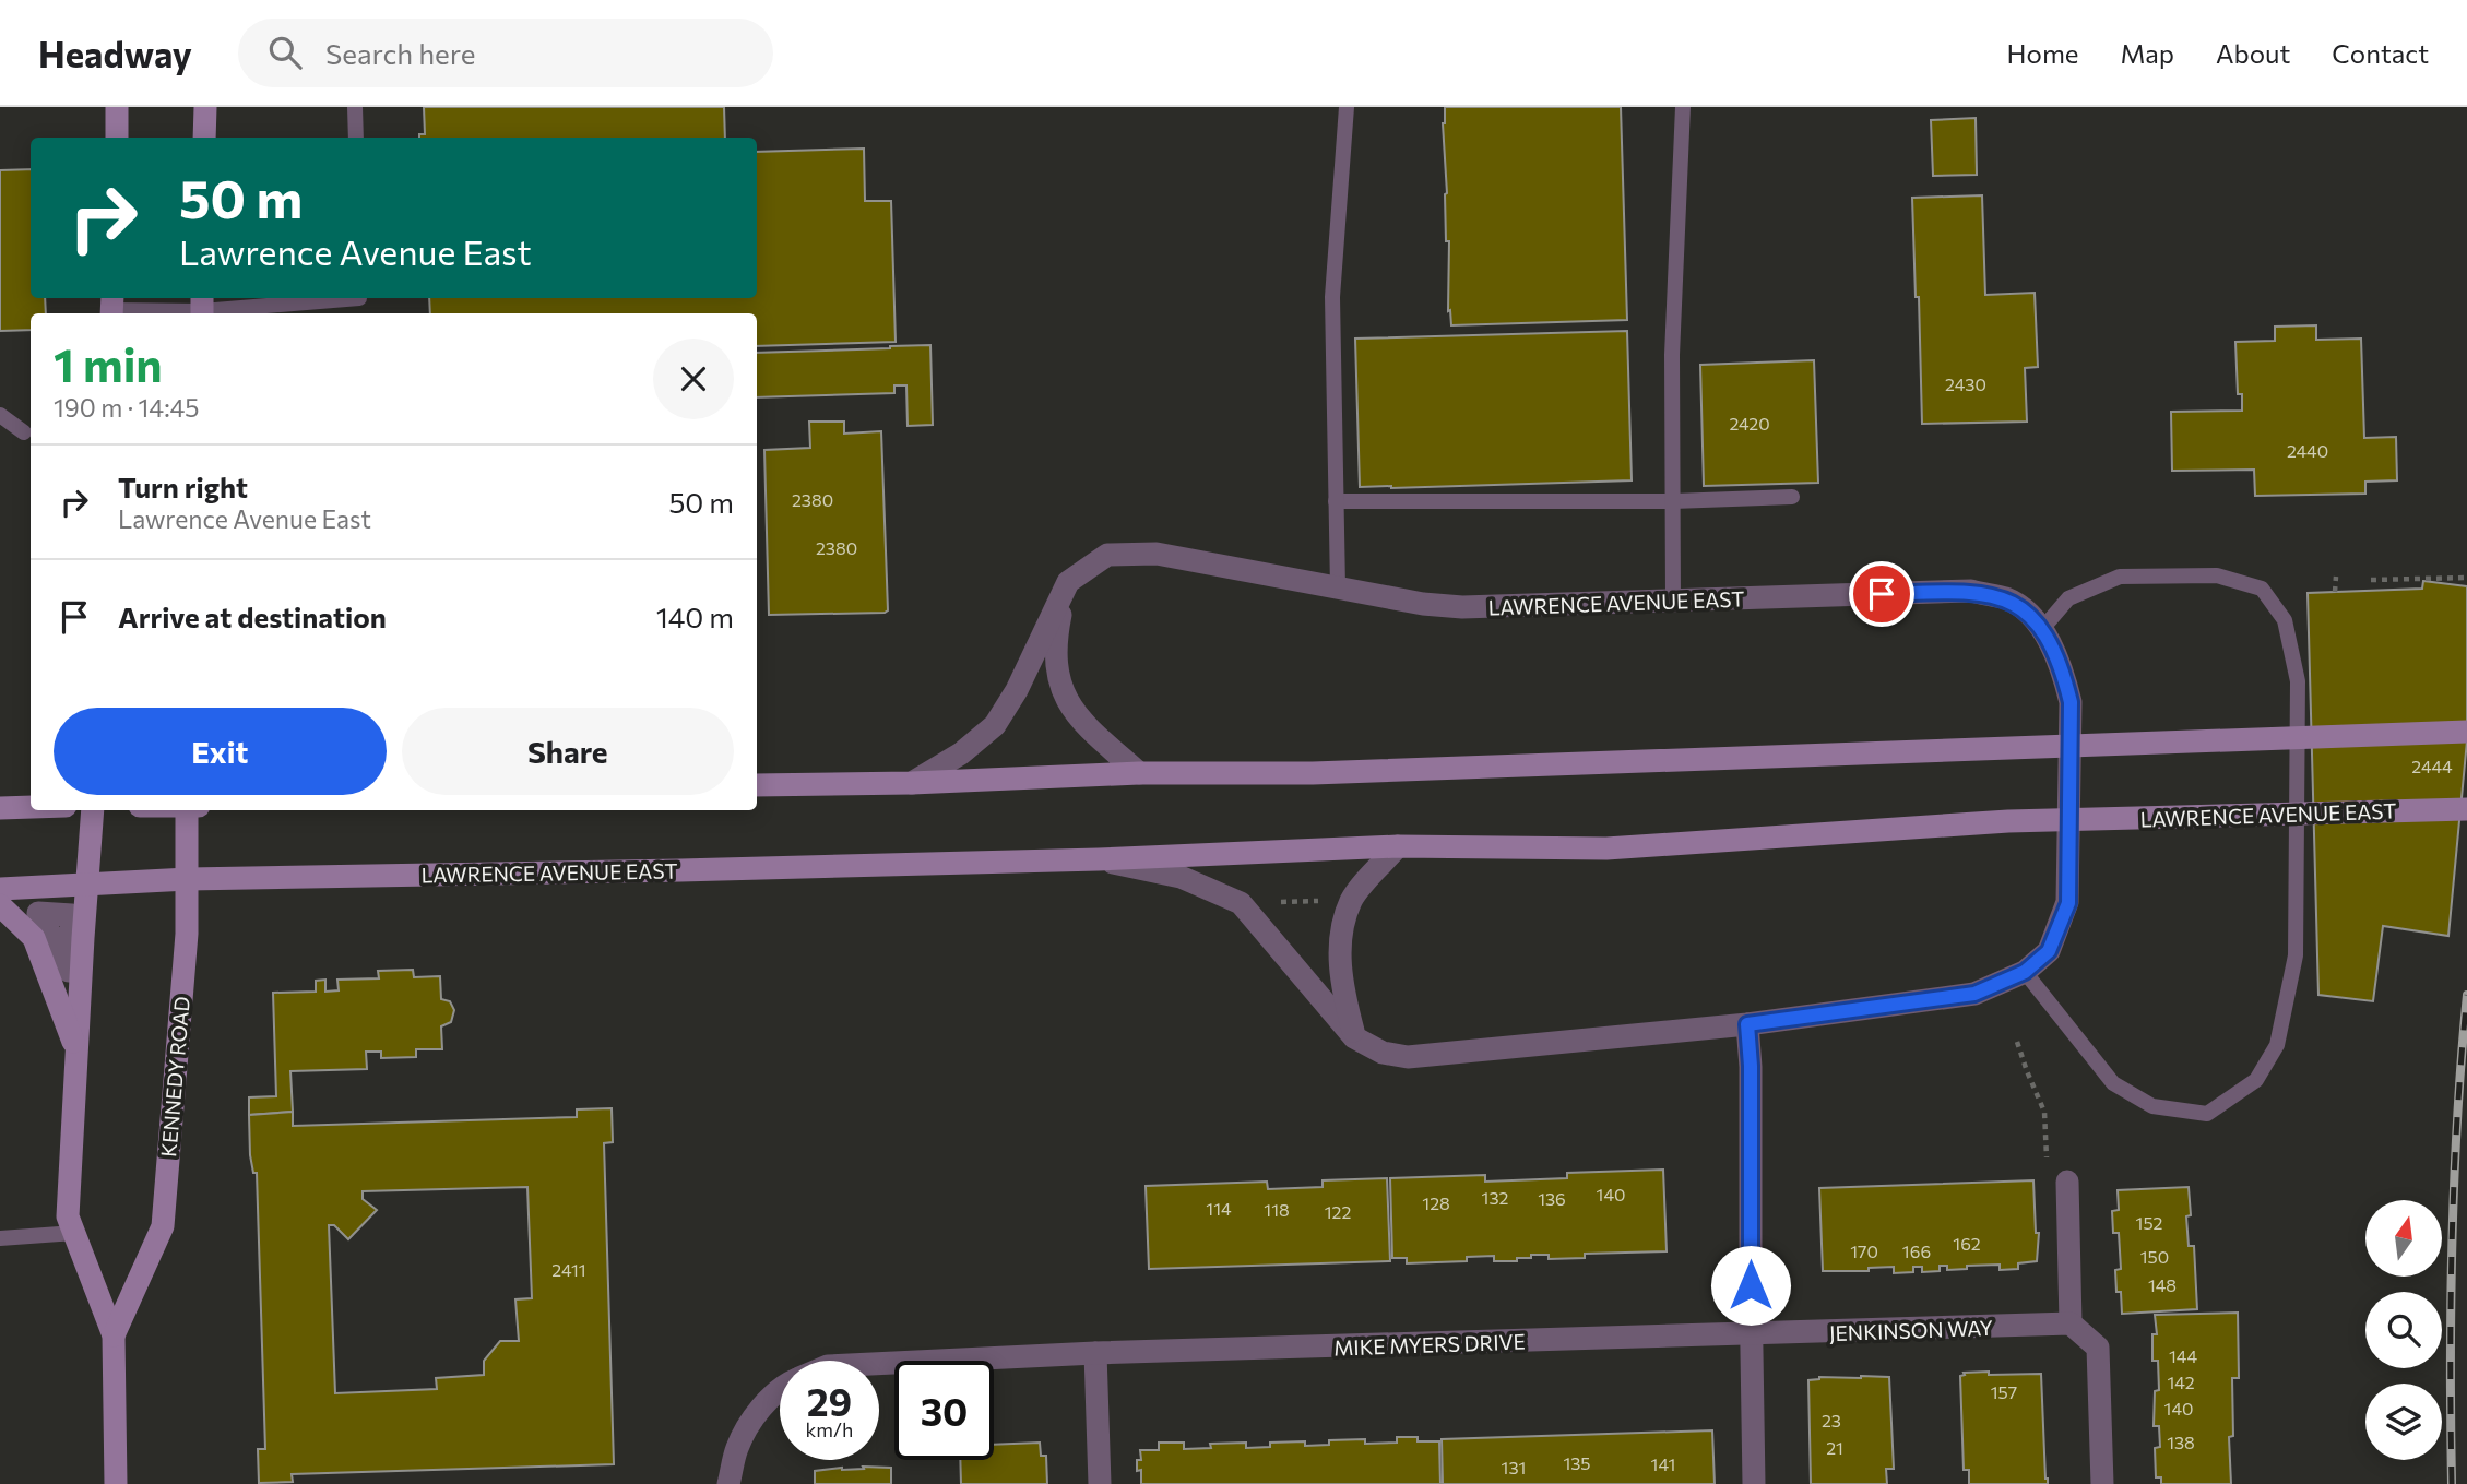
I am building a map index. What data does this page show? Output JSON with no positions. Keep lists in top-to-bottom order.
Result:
{
  "streets": {
    "main road": ["LAWRENCE AVENUE EAST", "KENNEDY ROAD"],
    "street": ["JENKINSON WAY", "MIKE MYERS DRIVE"]
  },
  "crossings": [
    ["LAWRENCE AVENUE EAST", "KENNEDY ROAD"],
    ["JENKINSON WAY", "MIKE MYERS DRIVE"]
  ],
  "house_numbers": [
    "2430",
    "2420",
    "2440",
    "2380",
    "2380",
    "2444",
    "140",
    "132",
    "136",
    "128",
    "114",
    "118",
    "122",
    "152",
    "162",
    "170",
    "166",
    "150",
    "2411",
    "148",
    "144",
    "142",
    "157",
    "140",
    "23",
    "138",
    "21",
    "135",
    "141",
    "131"
  ],
  "north": "top",
  "page": {
    "header": "Headway",
    "search": "Search here",
    "nav": [
      "Home",
      "Map",
      "About",
      "Contact"
    ],
    "turn": ["50 m", "Lawrence Avenue East"],
    "heading": ["1 min", "190 m · 14:45"],
    "list": [
      {
        "name": "Turn right",
        "note": "Lawrence Avenue East",
        "value": "50 m"
      },
      {
        "name": "Arrive at destination",
        "value": "140 m"
      }
    ],
    "buttons": ["Exit", "Share"],
    "speed": "29 km/h",
    "limit": "30"
  }
}
